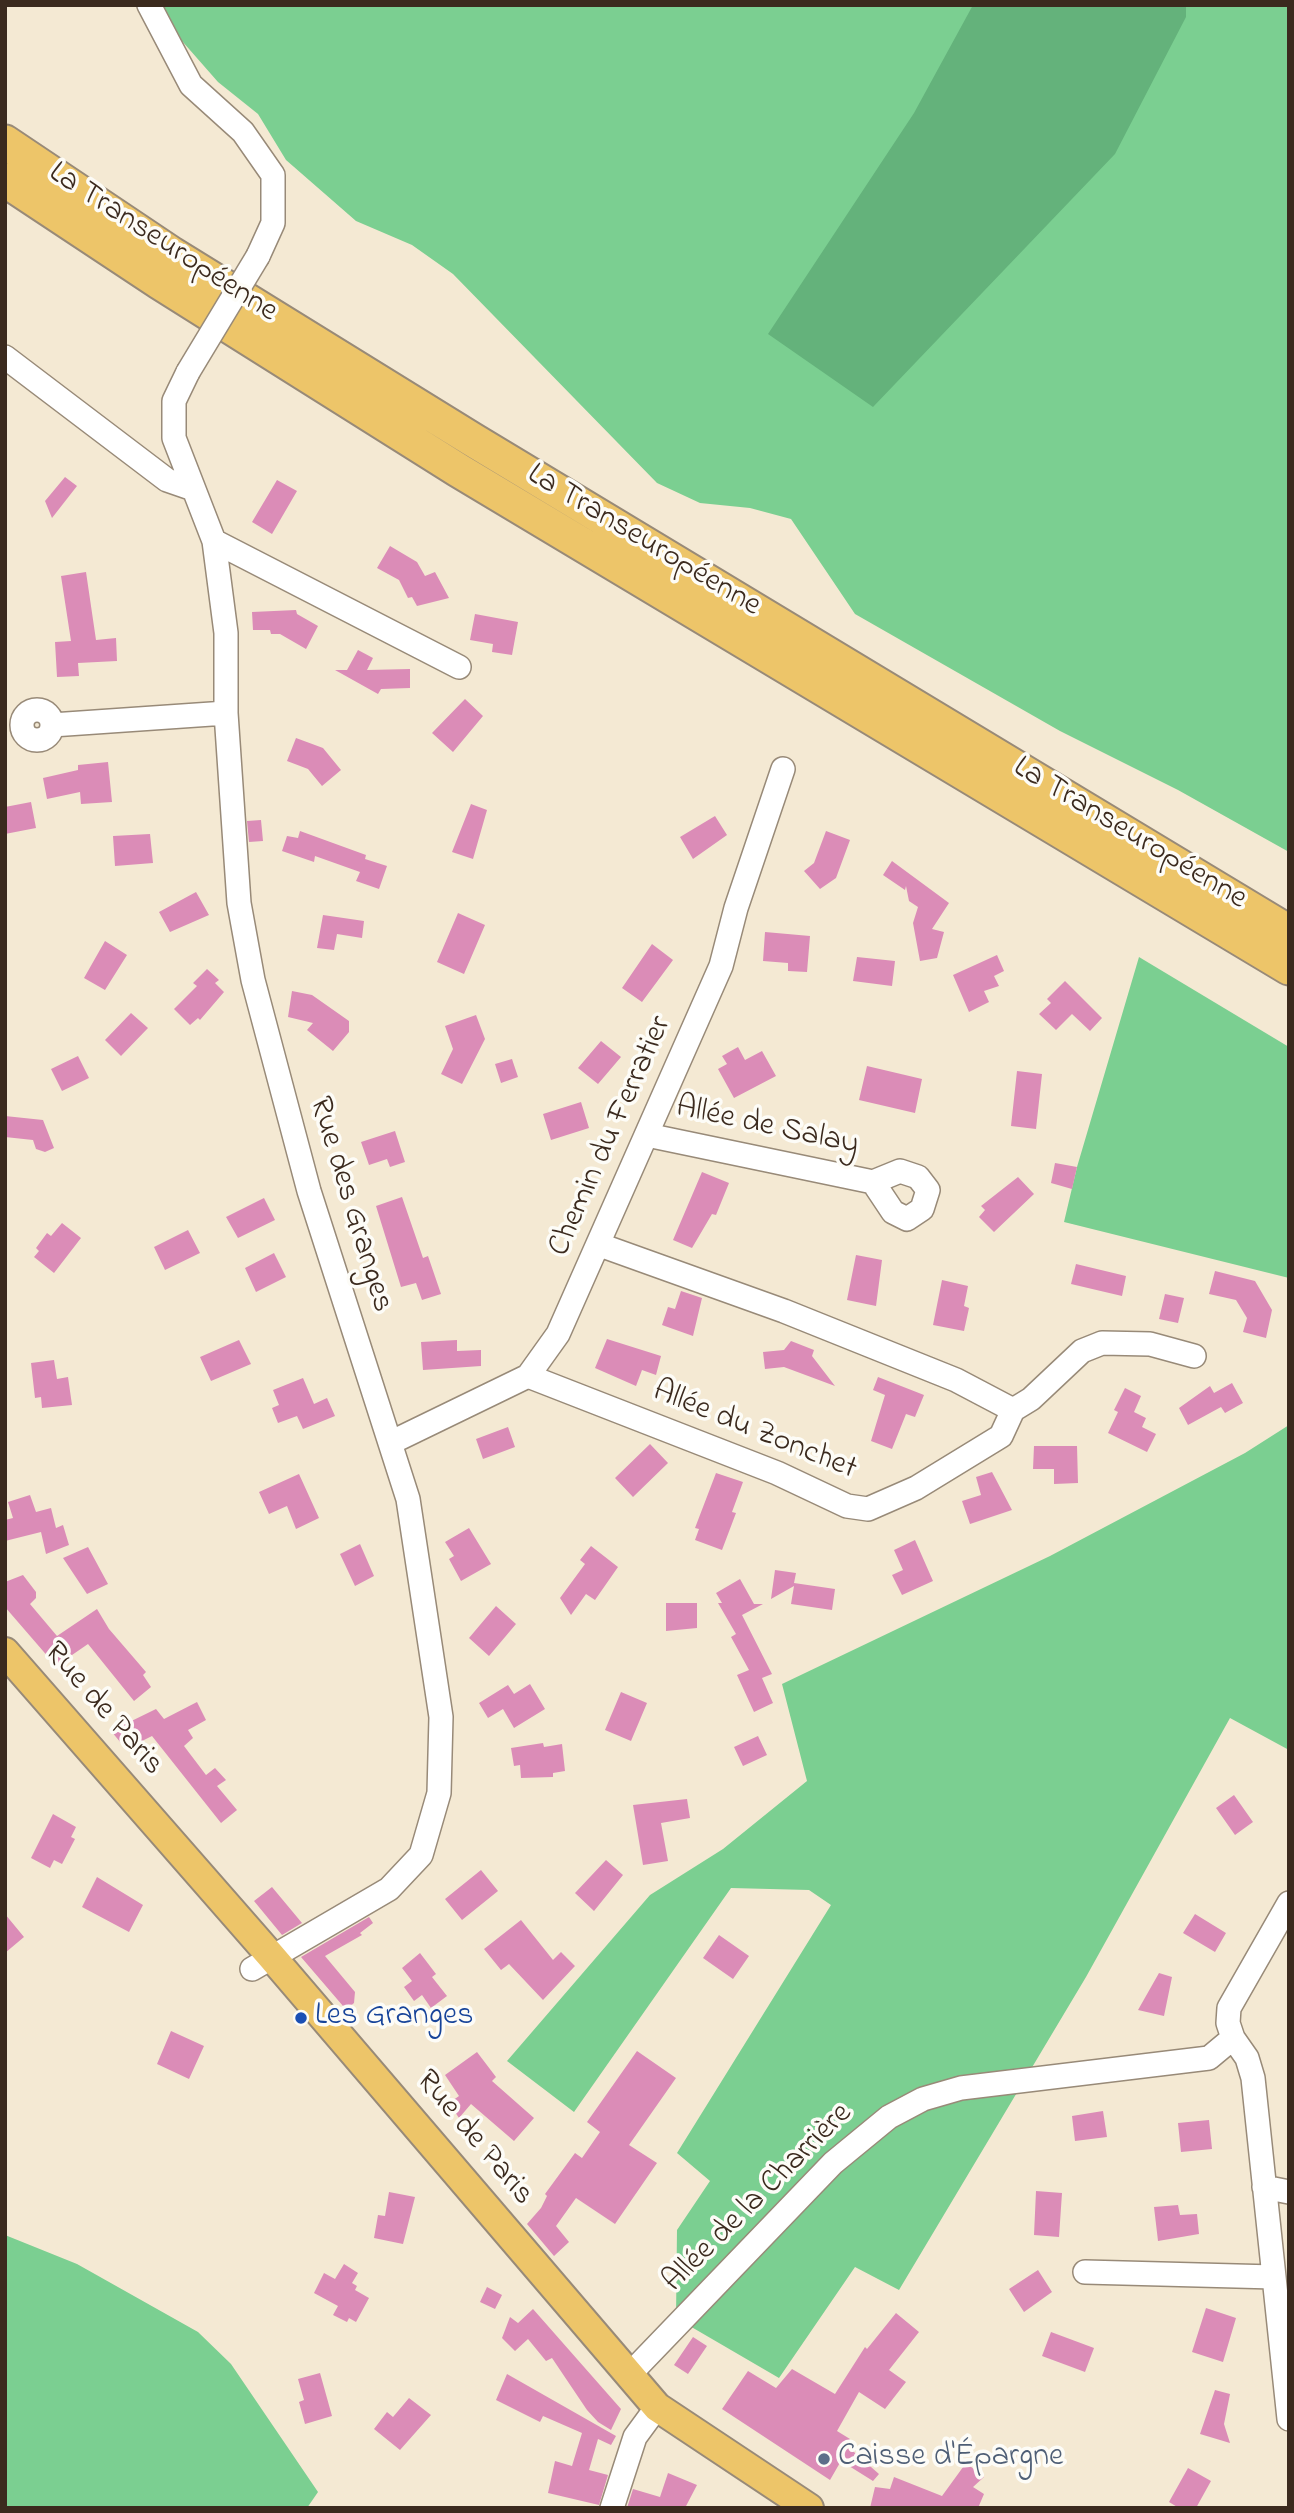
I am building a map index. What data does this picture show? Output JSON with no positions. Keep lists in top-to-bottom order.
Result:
{
  "streets": {
    "highway": ["La Transeuropéenne"],
    "main road": ["Rue de Paris"],
    "street": [
      "Allée de Salay",
      "Chemin du Ferratier",
      "Rue des Granges",
      "Allée du Zonchet",
      "Allée de la Charrière"
    ]
  },
  "crossings": [
    ["Allée de Salay", "Chemin du Ferratier"],
    ["Chemin du Ferratier", "Rue des Granges"],
    ["Chemin du Ferratier", "Allée du Zonchet"],
    ["Rue des Granges", "Rue de Paris"],
    ["Rue de Paris", "Allée de la Charrière"]
  ],
  "places": ["Les Granges", "Caisse d'Épargne"]
}
